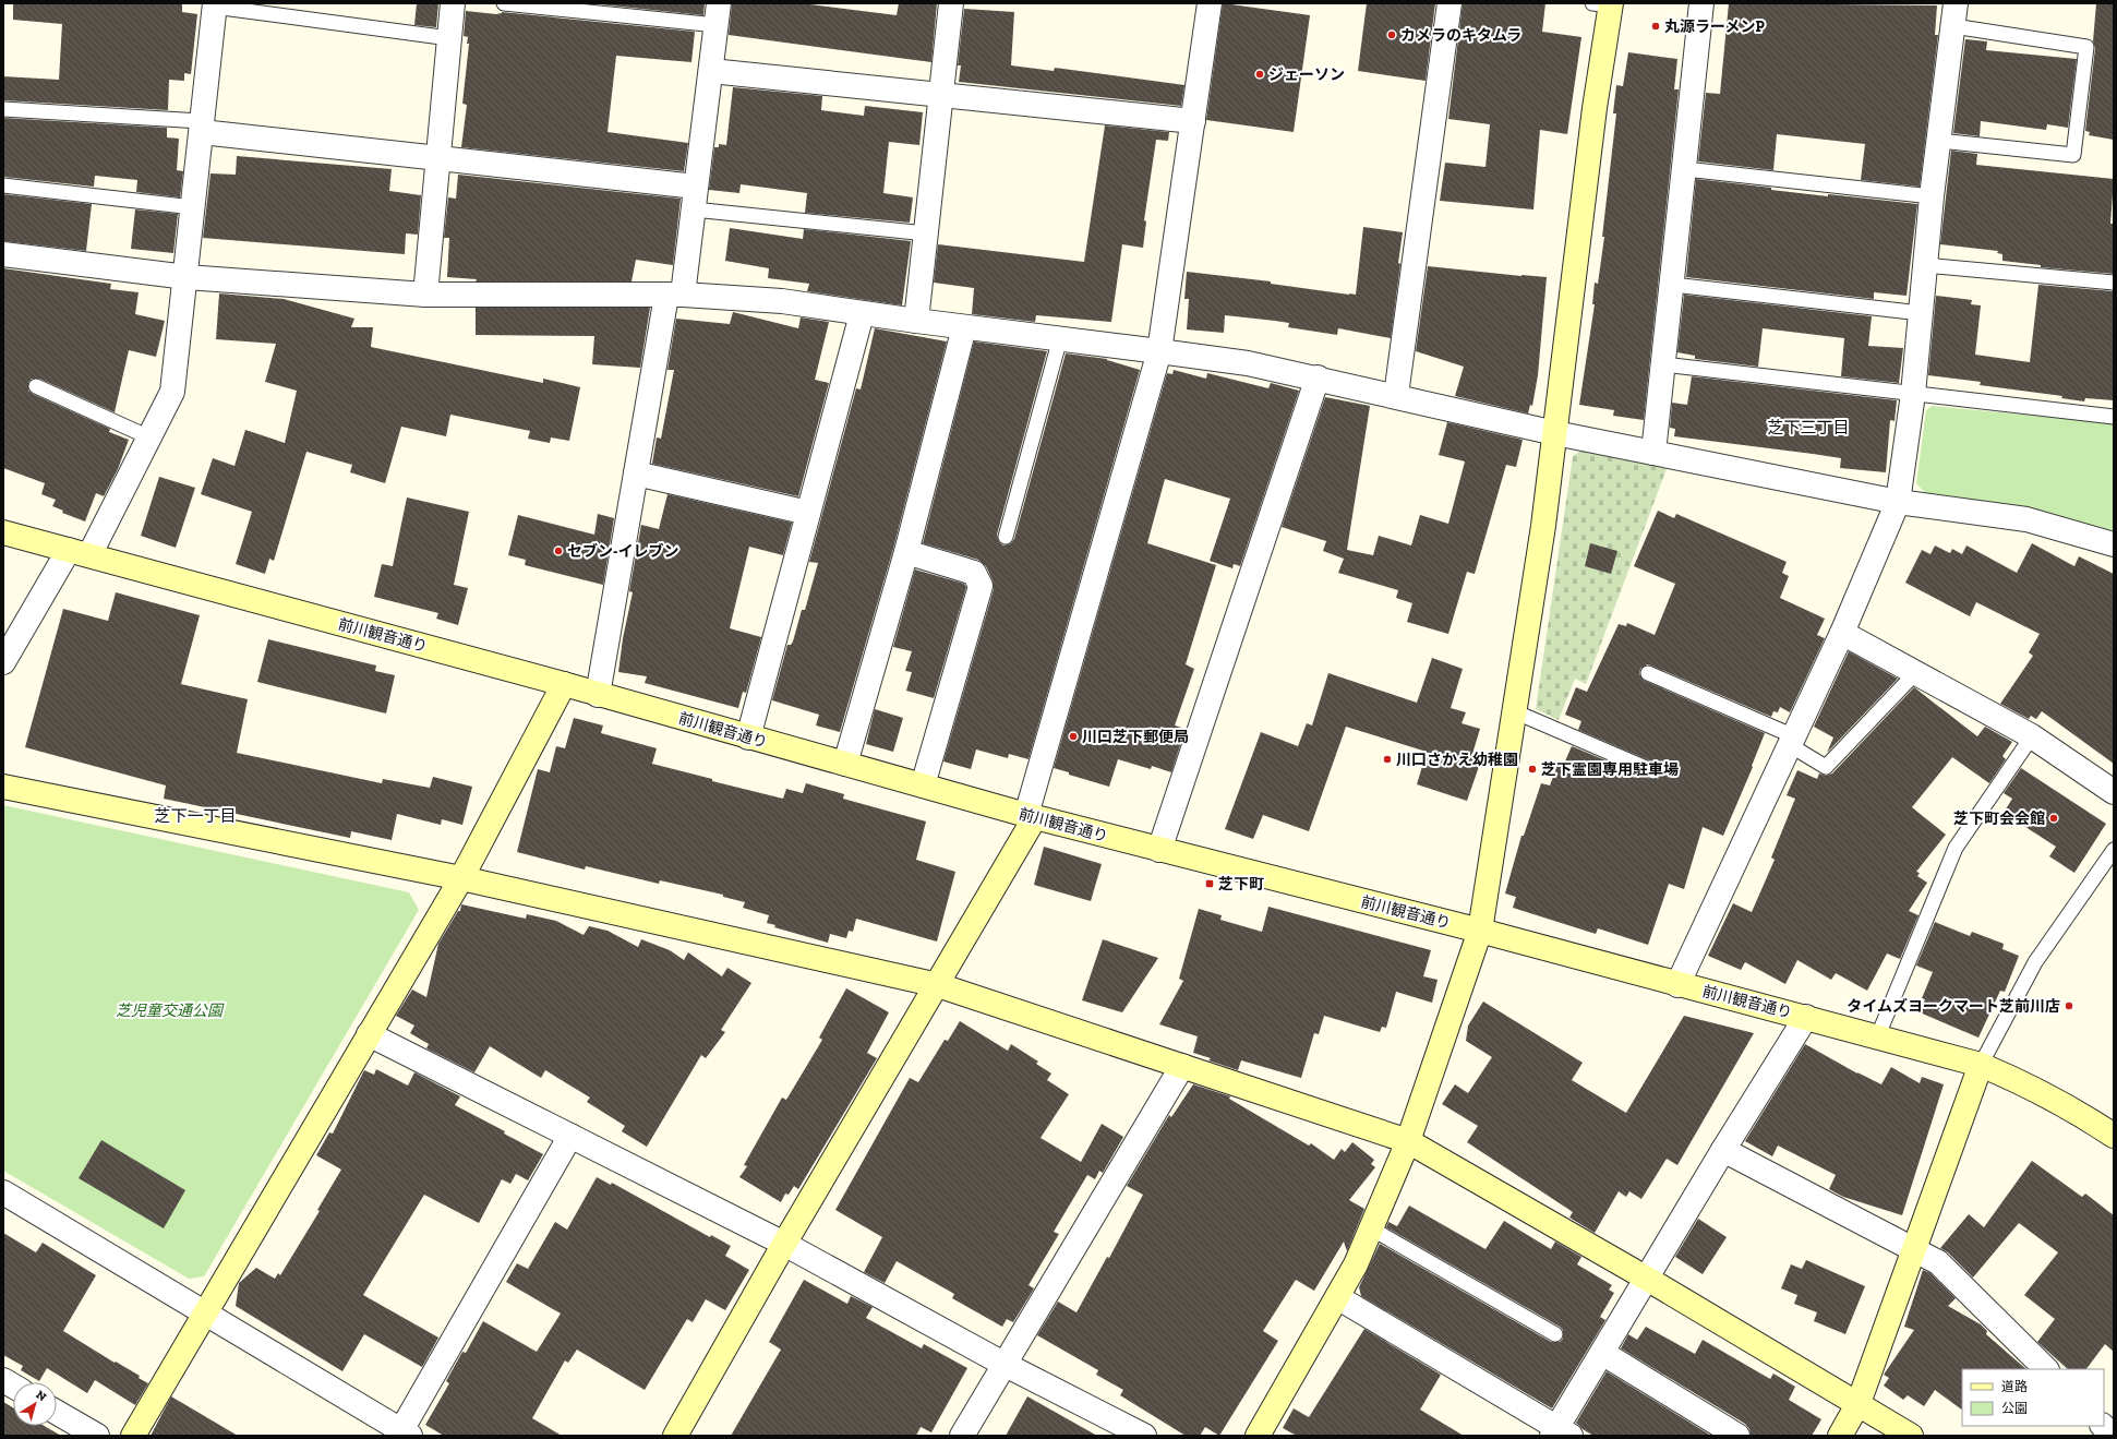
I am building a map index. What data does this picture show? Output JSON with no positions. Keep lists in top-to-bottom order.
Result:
{
  "streets": {
    "street": ["前川観音通り"]
  },
  "districts": ["芝下三丁目", "芝下一丁目"],
  "parks": ["芝児童交通公園"],
  "places": {
    "other": [
      "丸源ラーメンP",
      "カメラのキタムラ",
      "ジェーソン",
      "セブン-イレブン",
      "川口芝下郵便局",
      "川口さかえ幼稚園",
      "芝下霊園専用駐車場",
      "芝下町会会館",
      "タイムズヨークマート芝前川店"
    ],
    "transit": ["芝下町"]
  },
  "legend": ["道路", "公園"],
  "north": "top right"
}
